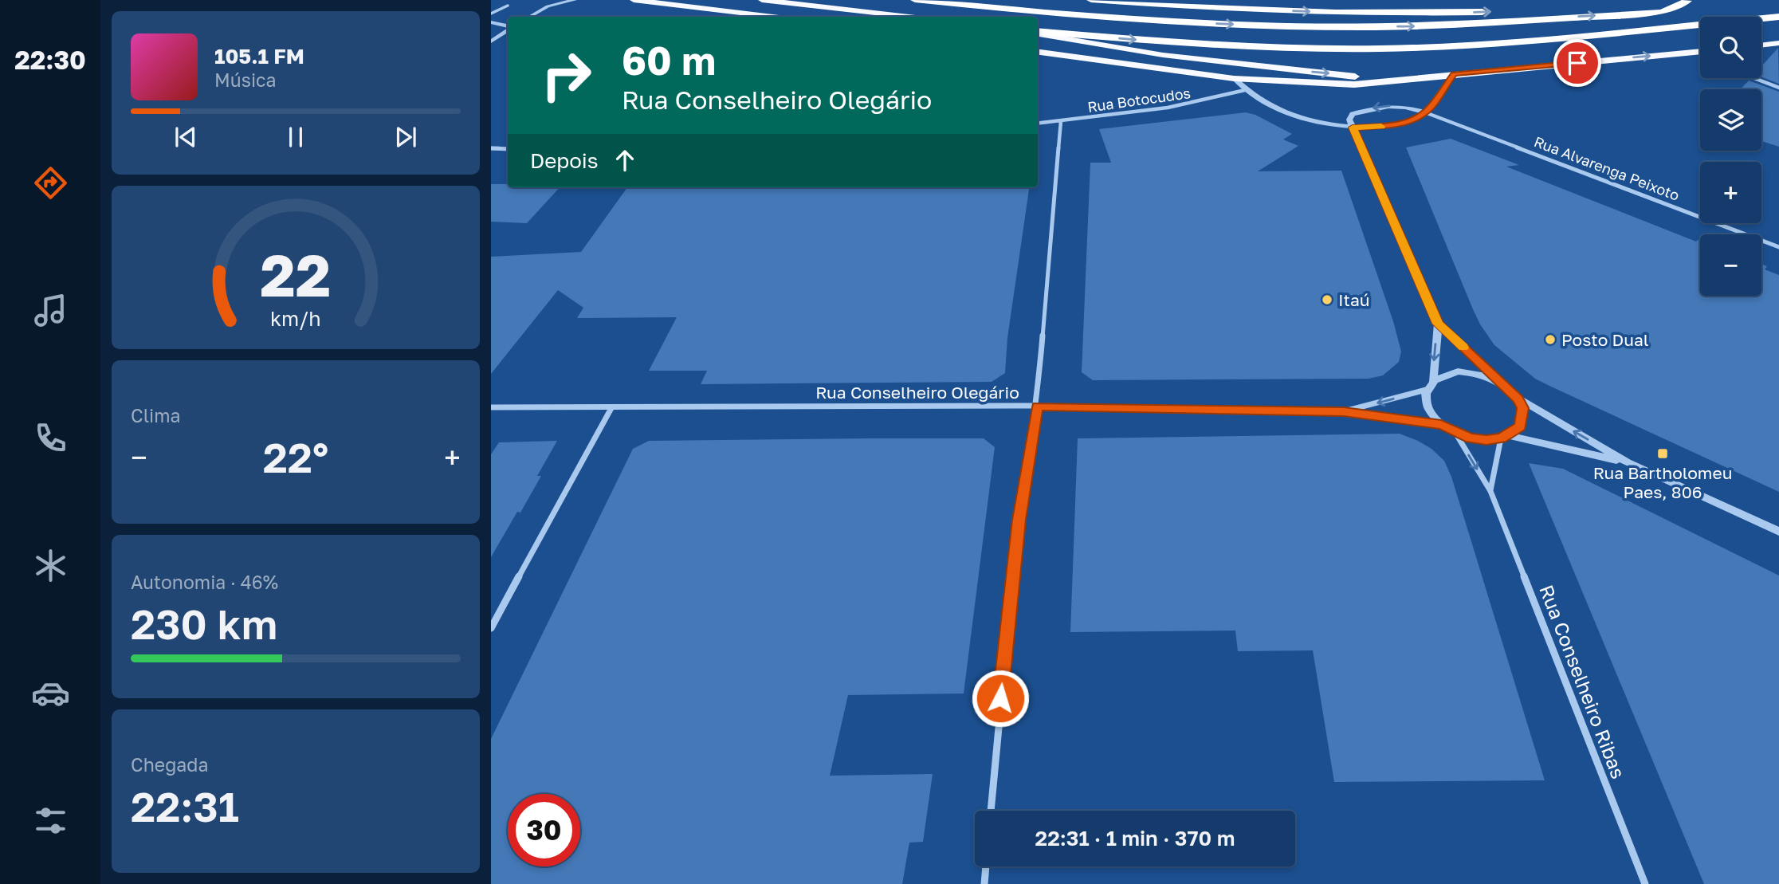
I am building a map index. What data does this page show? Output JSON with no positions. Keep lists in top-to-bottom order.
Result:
{
  "streets": {
    "street": [
      "Rua Botocudos",
      "Rua Alvarenga Peixoto",
      "Rua Conselheiro Olegário",
      "Rua Conselheiro Ribas"
    ]
  },
  "crossings": [
    ["Rua Conselheiro Olegário", "Rua Conselheiro Ribas"]
  ],
  "places": {
    "other": ["Itaú", "Posto Dual"],
    "transit": ["Rua Bartholomeu Paes, 806"]
  },
  "page": {
    "tabs": "22:30",
    "map_buttons": ["+", "−"],
    "turn": ["60 m", "Rua Conselheiro Olegário"],
    "song": ["105.1 FM", "Música"],
    "then": "Depois",
    "tile": [
      "Clima",
      ["Autonomia · 46%", "230 km"],
      ["Chegada", "22:31"]
    ],
    "heat": ["−", "22°", "+"],
    "limit": "30",
    "trip": "22:31 · 1 min · 370 m",
    "gauge": ["22", "km/h"]
  }
}
